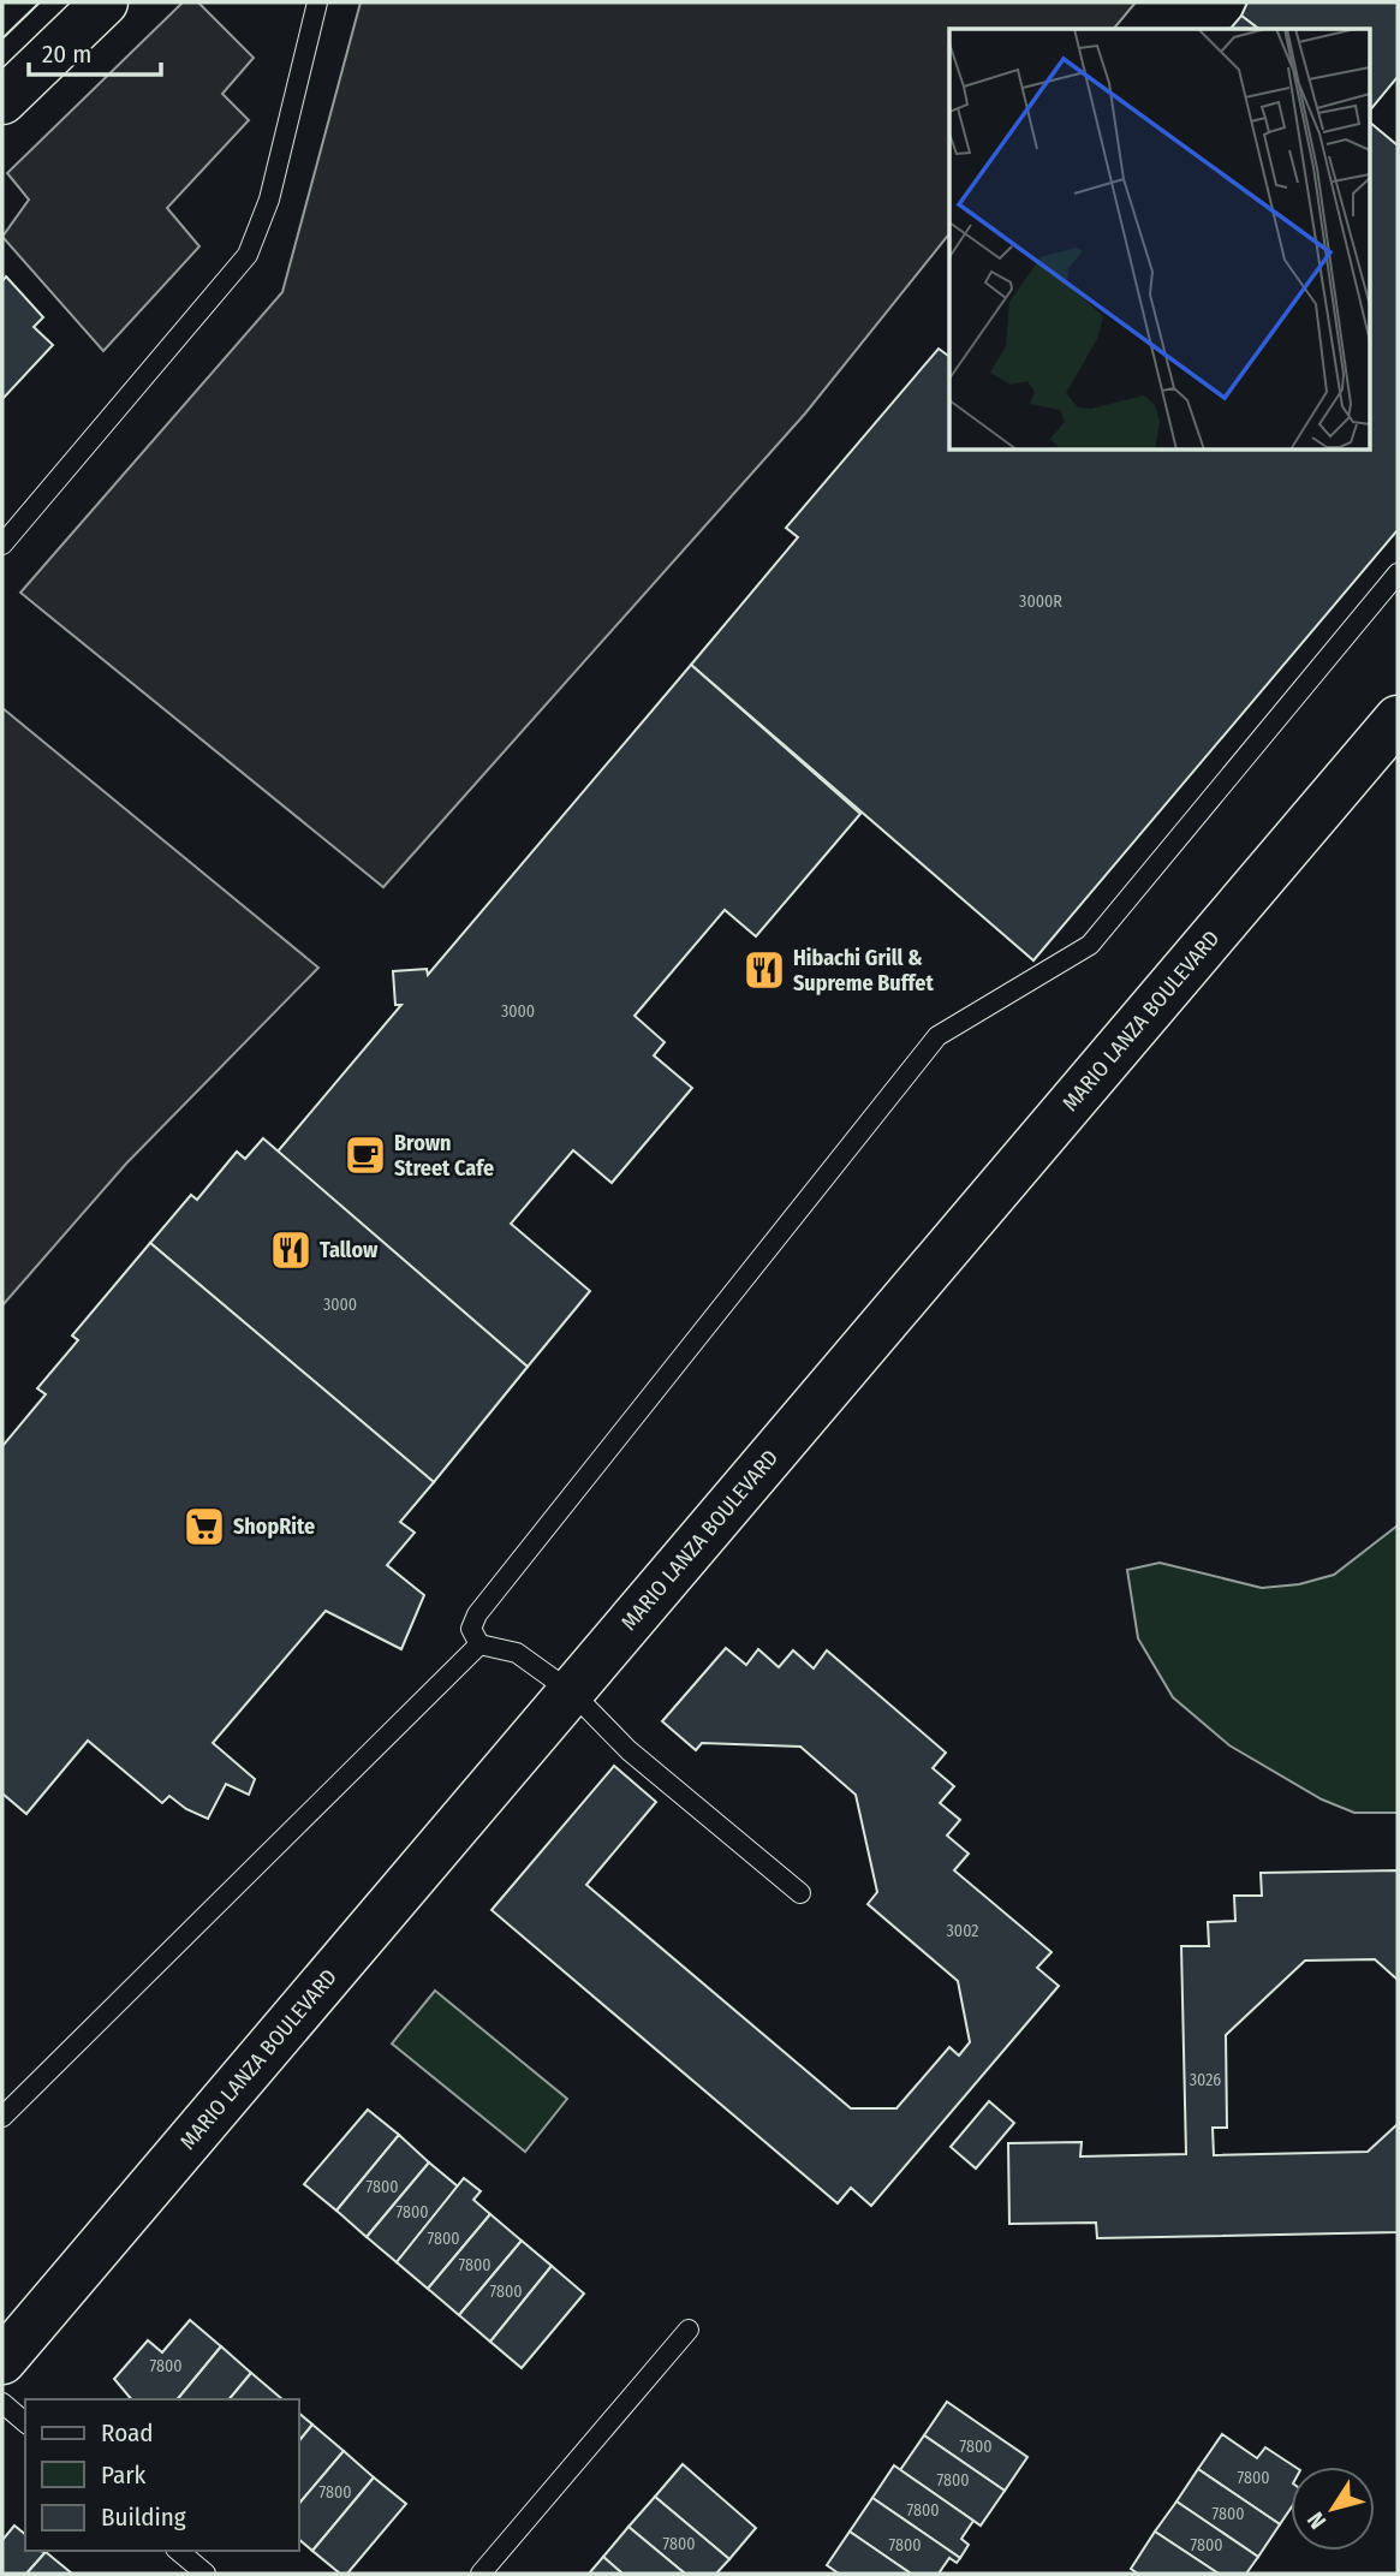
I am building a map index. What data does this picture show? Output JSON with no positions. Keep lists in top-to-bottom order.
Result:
{
  "streets": {
    "street": ["MARIO LANZA BOULEVARD"]
  },
  "places": {
    "restaurant": ["Hibachi Grill & Supreme Buffet", "Tallow"],
    "cafe": ["Brown Street Cafe"],
    "supermarket": ["ShopRite"]
  },
  "house_numbers": [
    "3000R",
    "3000",
    "3000",
    "3002",
    "3026",
    "7800",
    "7800",
    "7800",
    "7800",
    "7800",
    "7800",
    "7800",
    "7800",
    "7800",
    "7800",
    "7800",
    "7800",
    "7800",
    "7800",
    "7800"
  ],
  "legend": ["Road", "Park", "Building"],
  "scale_bar": "20 m",
  "north": "bottom left"
}
